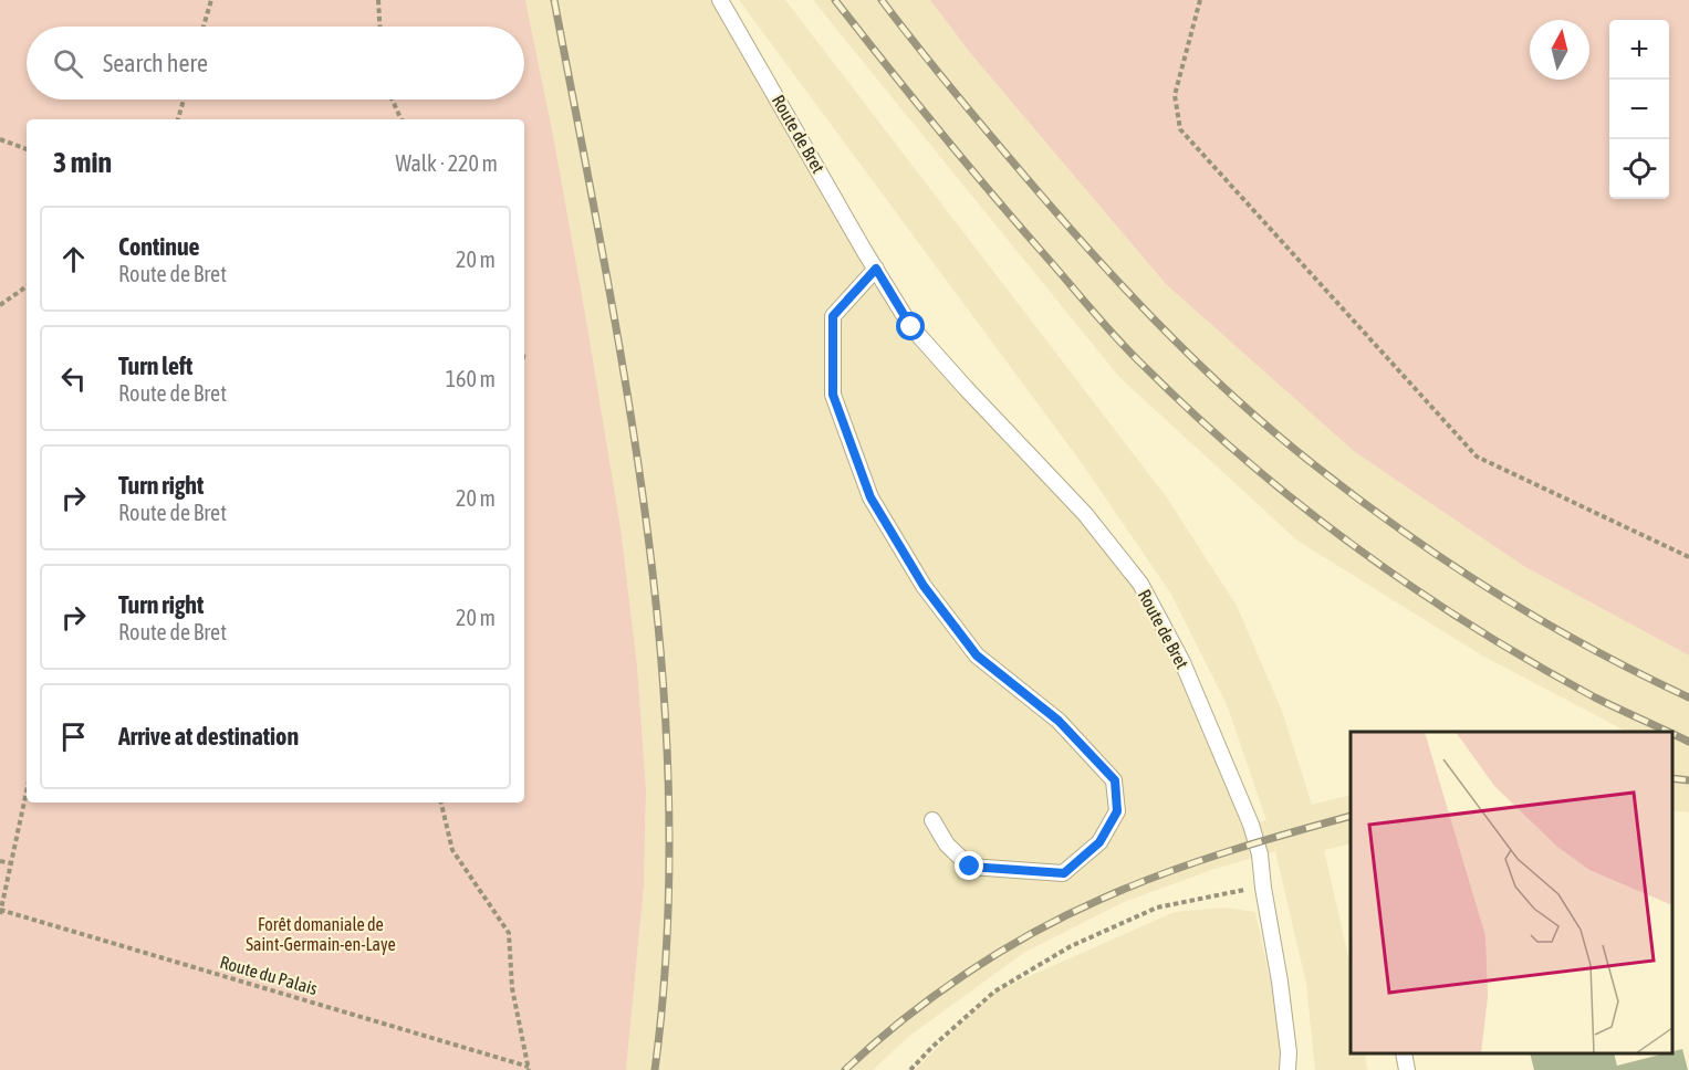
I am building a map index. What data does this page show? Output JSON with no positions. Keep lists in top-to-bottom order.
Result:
{
  "streets": {
    "lane": ["Route de Bret"],
    "path": ["Route du Palais"]
  },
  "parks": ["Forêt domaniale de Saint-Germain-en-Laye"],
  "north": "top",
  "page": {
    "map_buttons": ["+", "−"],
    "search": "Search here",
    "heading": ["3 min", "Walk · 220 m"],
    "list": [
      ["Continue", "Route de Bret", "20 m"],
      ["Turn left", "Route de Bret", "160 m"],
      ["Turn right", "Route de Bret", "20 m"],
      ["Turn right", "Route de Bret", "20 m"],
      "Arrive at destination"
    ]
  }
}
